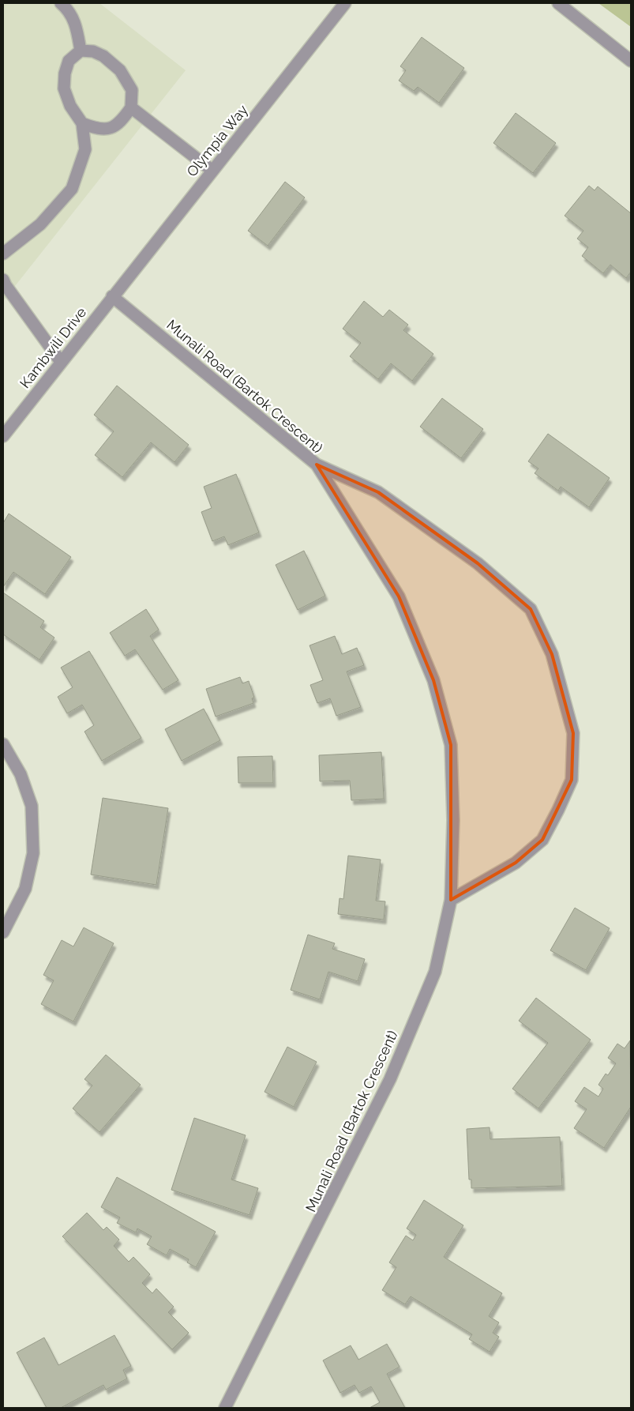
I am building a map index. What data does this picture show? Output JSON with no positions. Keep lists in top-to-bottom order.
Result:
{
  "streets": {
    "street": ["Olympia Way", "Kambwili Drive", "Munali Road (Bartok Crescent)"]
  },
  "crossings": [
    ["Olympia Way", "Kambwili Drive"],
    ["Olympia Way", "Munali Road (Bartok Crescent)"],
    ["Kambwili Drive", "Munali Road (Bartok Crescent)"]
  ]
}
